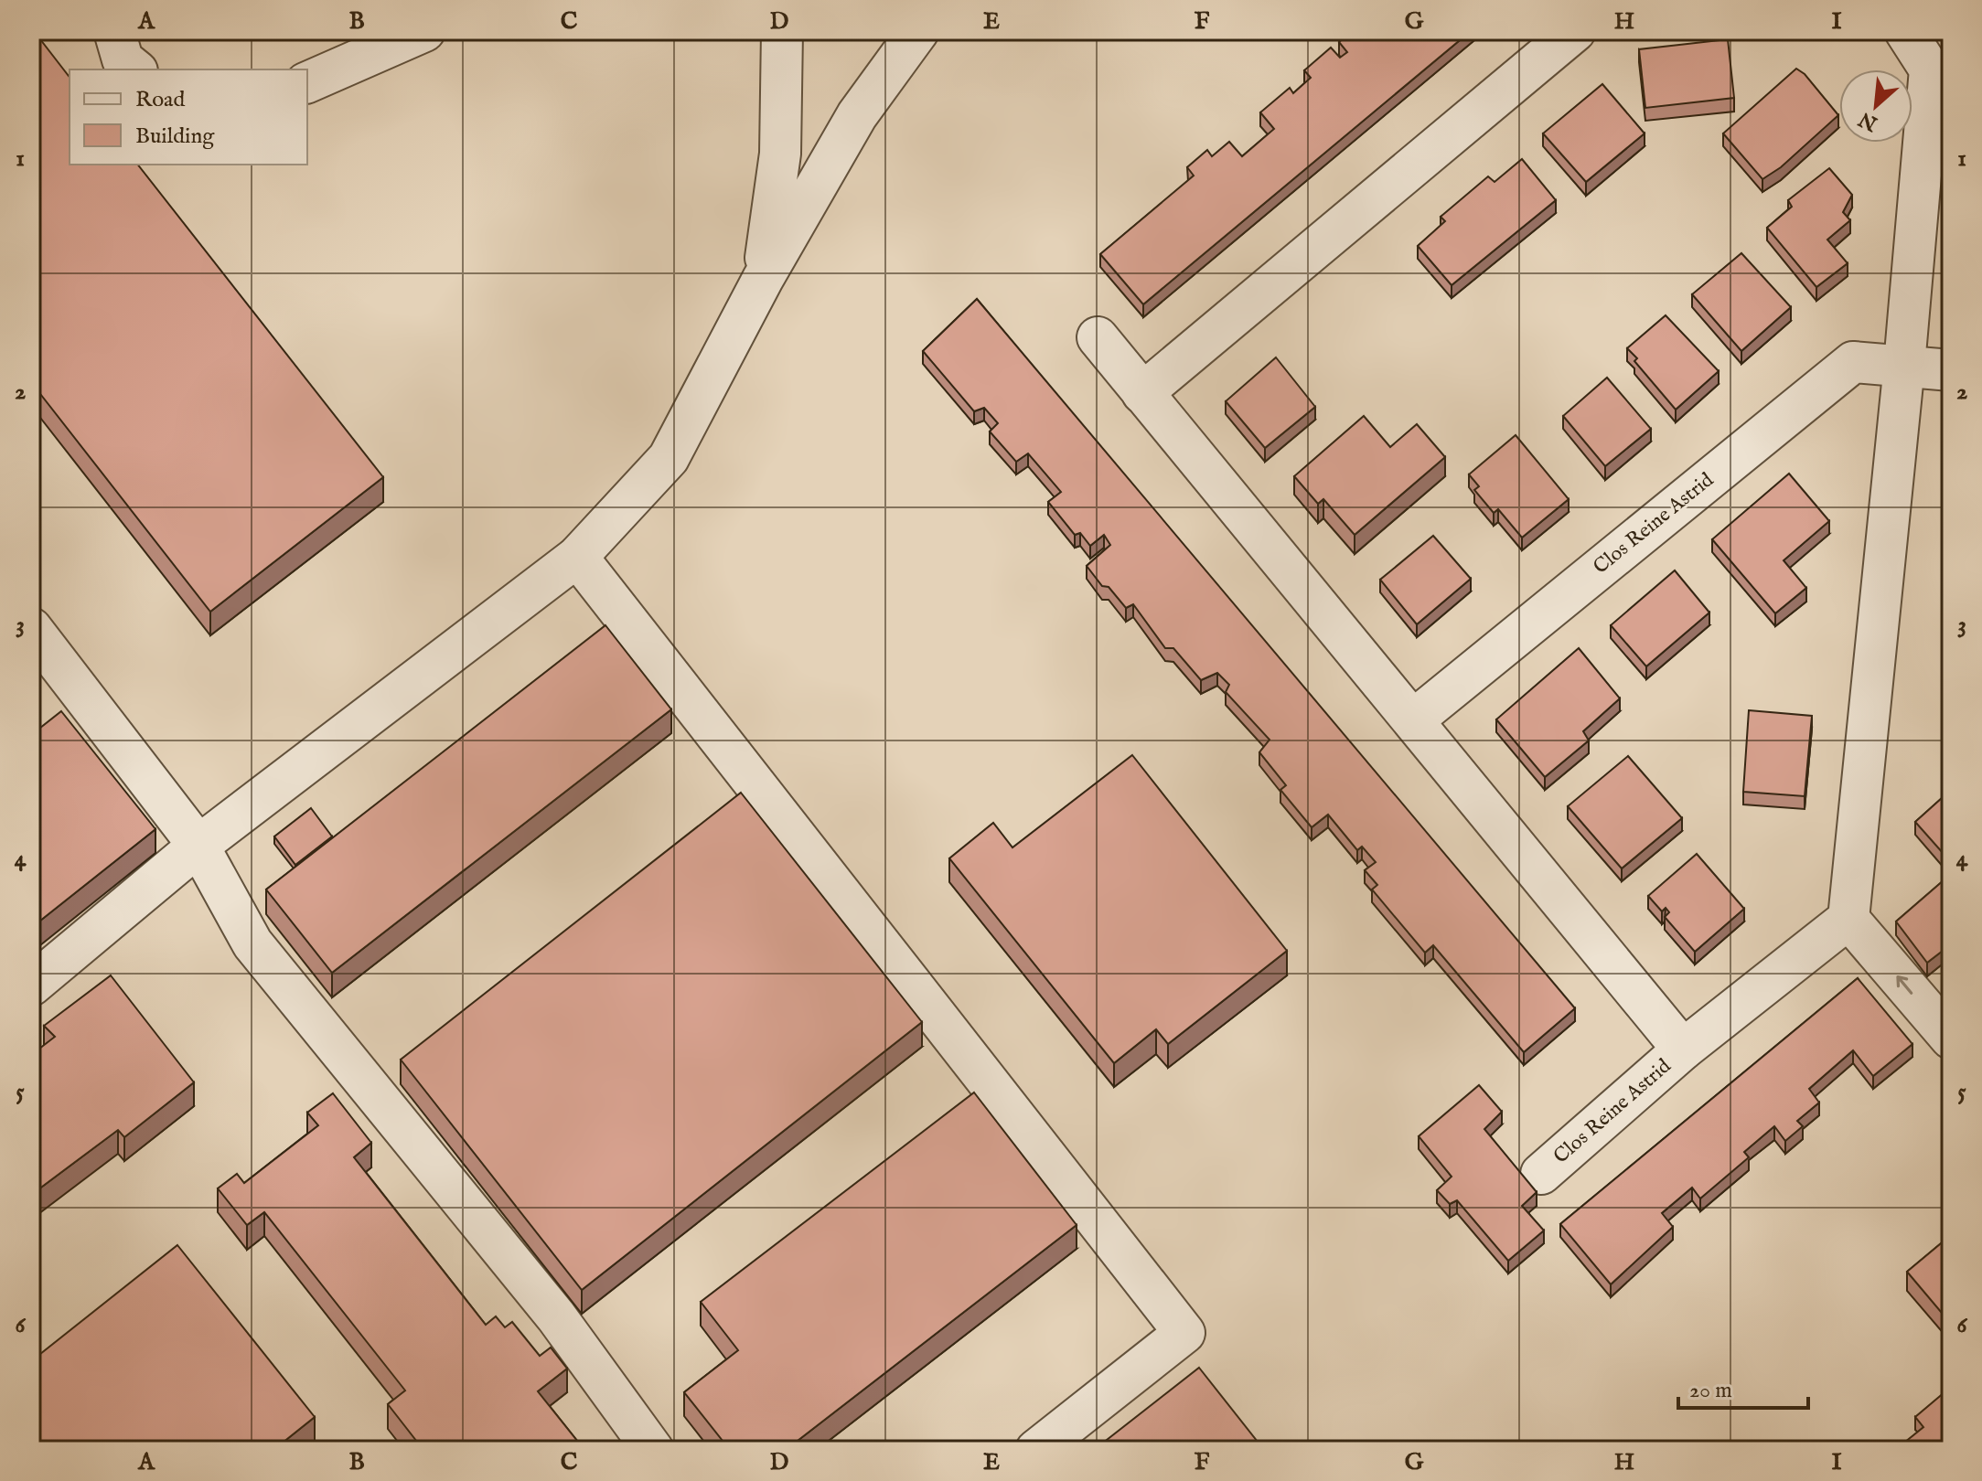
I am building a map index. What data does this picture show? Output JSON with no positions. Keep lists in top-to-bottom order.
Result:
{
  "streets": {
    "street": ["Clos Reine Astrid"]
  },
  "legend": ["Road", "Building"],
  "scale_bar": "20 m",
  "north": "bottom left",
  "grid": {
    "columns": [
      "A",
      "B",
      "C",
      "D",
      "E",
      "F",
      "G",
      "H",
      "I"
    ],
    "rows": [
      "1",
      "2",
      "3",
      "4",
      "5",
      "6"
    ]
  }
}
